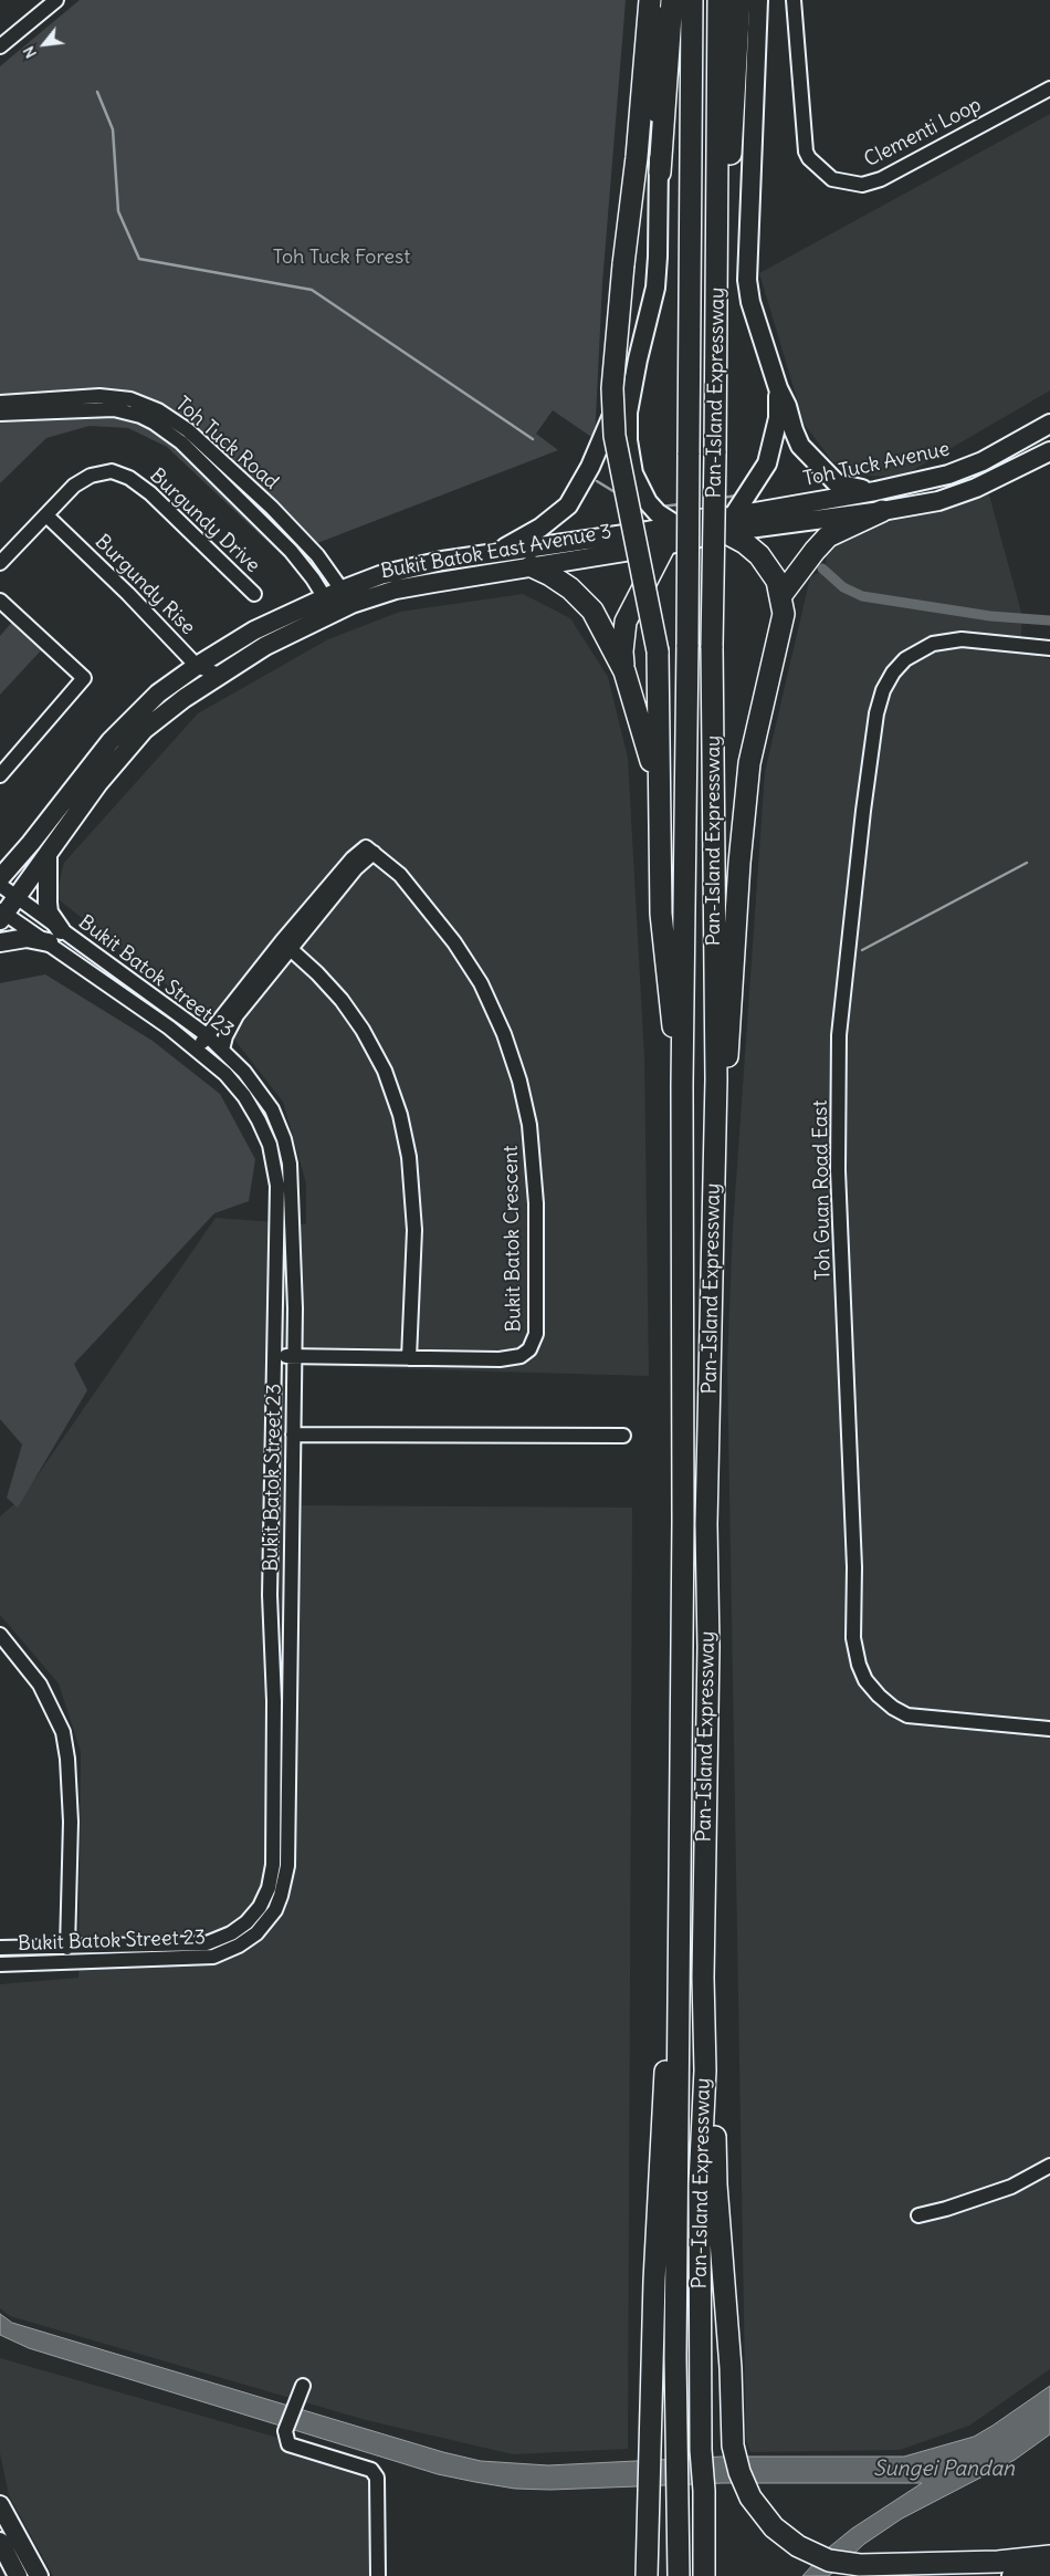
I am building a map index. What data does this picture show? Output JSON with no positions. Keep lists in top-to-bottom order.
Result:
{
  "streets": {
    "highway": ["Pan-Island Expressway"],
    "main road": ["Toh Tuck Avenue", "Bukit Batok East Avenue 3"],
    "street": [
      "Clementi Loop",
      "Toh Tuck Road",
      "Burgundy Drive",
      "Burgundy Rise",
      "Bukit Batok Street 23",
      "Toh Guan Road East",
      "Bukit Batok Crescent"
    ]
  },
  "crossings": [
    ["Toh Tuck Road", "Bukit Batok East Avenue 3"],
    ["Burgundy Drive", "Burgundy Rise"],
    ["Bukit Batok East Avenue 3", "Burgundy Rise"],
    ["Bukit Batok East Avenue 3", "Bukit Batok Street 23"],
    ["Bukit Batok Street 23", "Bukit Batok Crescent"]
  ],
  "water": ["Sungei Pandan"],
  "parks": ["Toh Tuck Forest"],
  "north": "bottom left"
}
